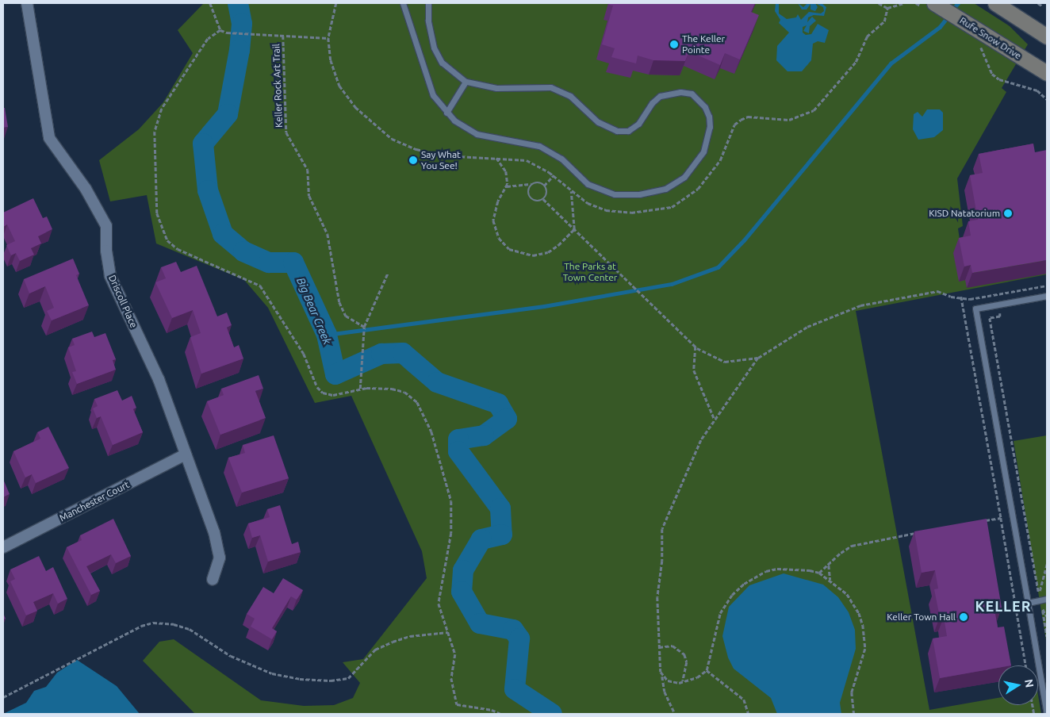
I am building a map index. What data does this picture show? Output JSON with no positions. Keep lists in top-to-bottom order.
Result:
{
  "streets": {
    "main road": ["Rufe Snow Drive"],
    "street": ["Driscoll Place", "Manchester Court"],
    "path": ["Keller Rock Art Trail"]
  },
  "crossings": [
    ["Driscoll Place", "Manchester Court"]
  ],
  "districts": ["KELLER"],
  "water": ["Big Bear Creek"],
  "parks": ["The Parks at Town Center"],
  "places": [
    "The Keller Pointe",
    "Say What You See!",
    "KISD Natatorium",
    "Keller Town Hall"
  ],
  "north": "right"
}
